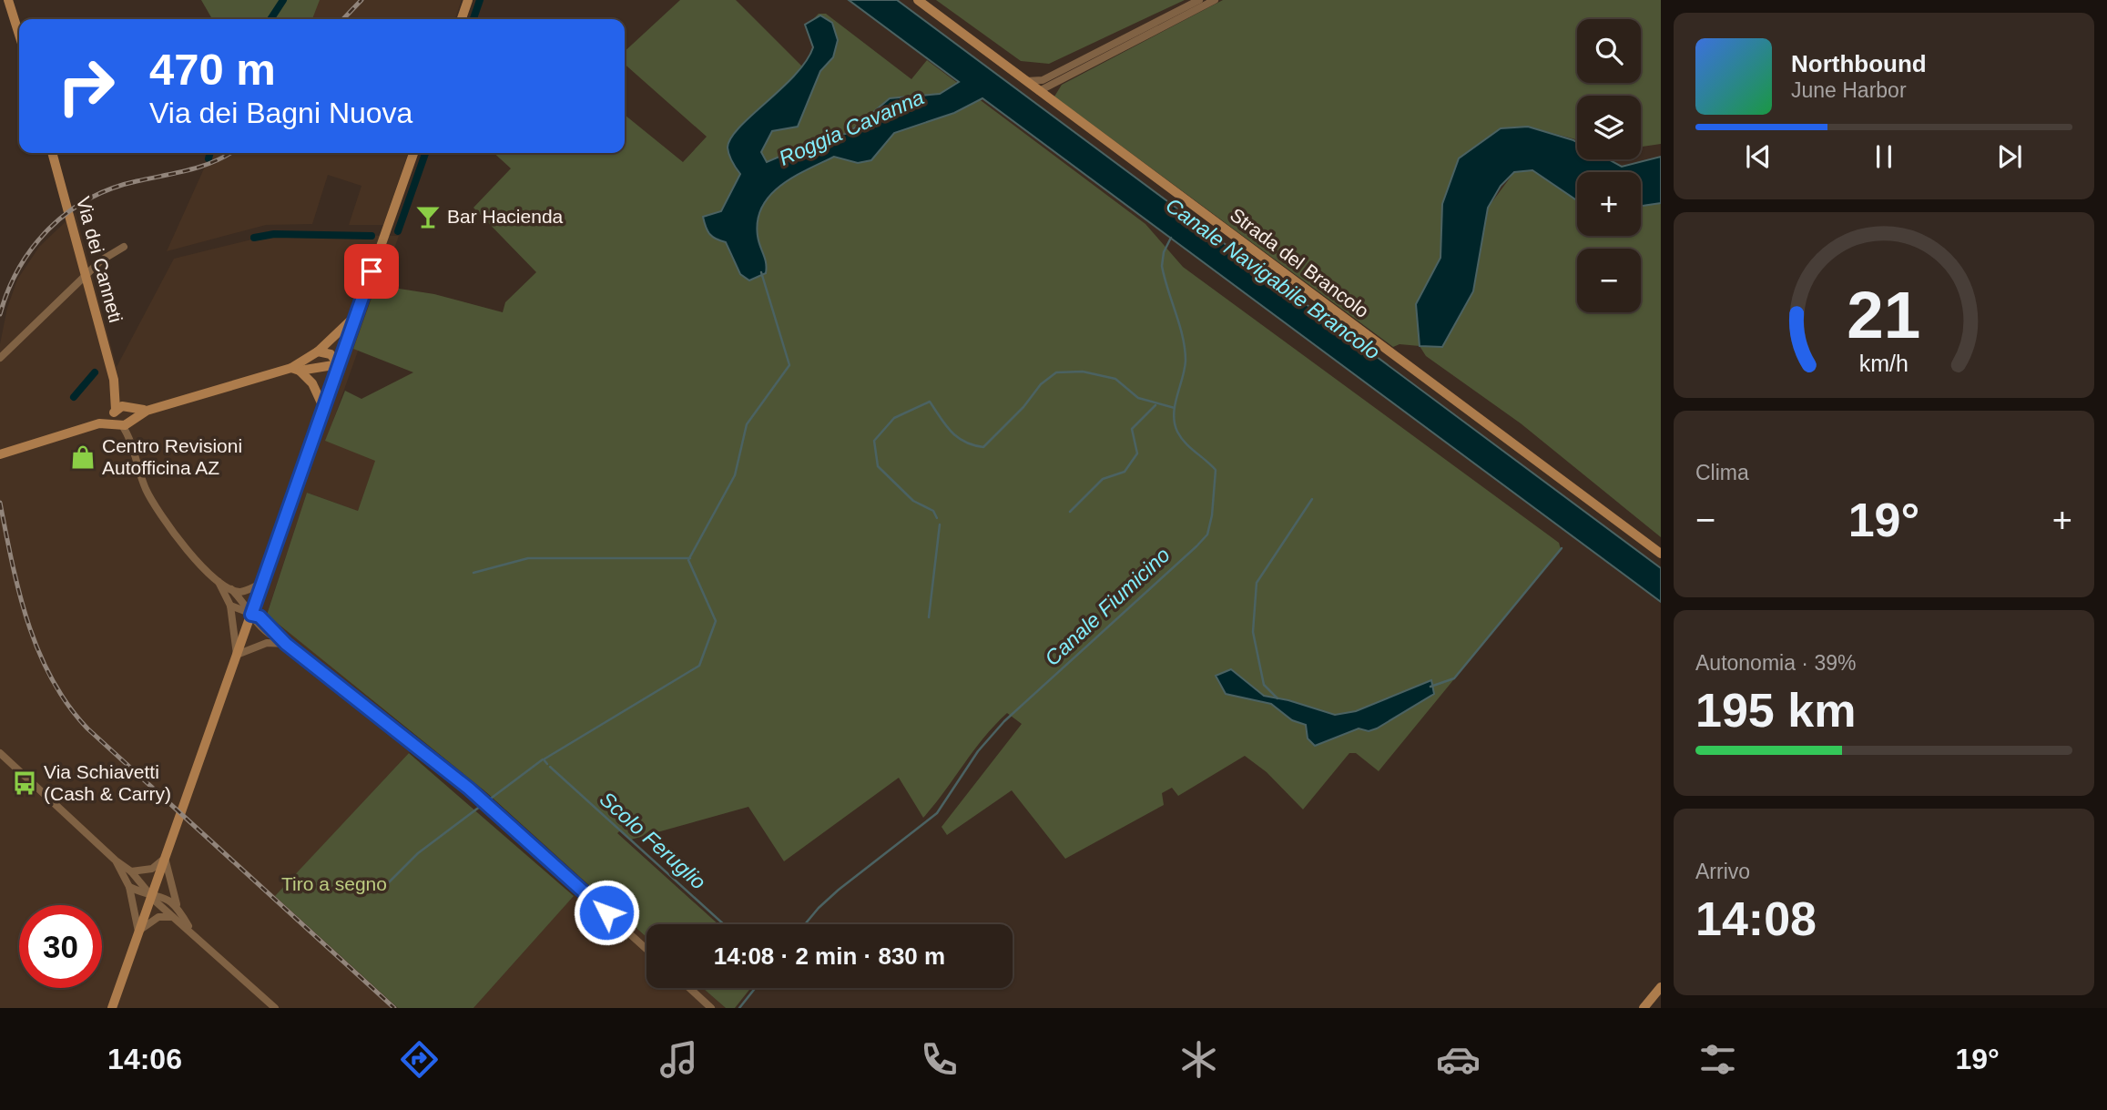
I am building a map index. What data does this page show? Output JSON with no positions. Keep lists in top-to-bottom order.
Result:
{
  "streets": {
    "street": ["Via dei Canneti", "Strada del Brancolo"]
  },
  "water": [
    "Roggia Cavanna",
    "Canale Navigabile Brancolo",
    "Canale Fiumicino",
    "Scolo Feruglio"
  ],
  "parks": ["Tiro a segno"],
  "places": {
    "bar": ["Bar Hacienda"],
    "shop": ["Centro Revisioni Autofficina AZ"],
    "bus stop": ["Via Schiavetti (Cash & Carry)"]
  },
  "page": {
    "map_buttons": ["+", "−"],
    "turn": ["470 m", "Via dei Bagni Nuova"],
    "song": ["Northbound", "June Harbor"],
    "tile": [
      "Clima",
      ["Autonomia · 39%", "195 km"],
      ["Arrivo", "14:08"]
    ],
    "heat": ["−", "19°", "+"],
    "limit": "30",
    "trip": "14:08 · 2 min · 830 m",
    "tabs": ["14:06", "19°"],
    "gauge": ["21", "km/h"]
  }
}
